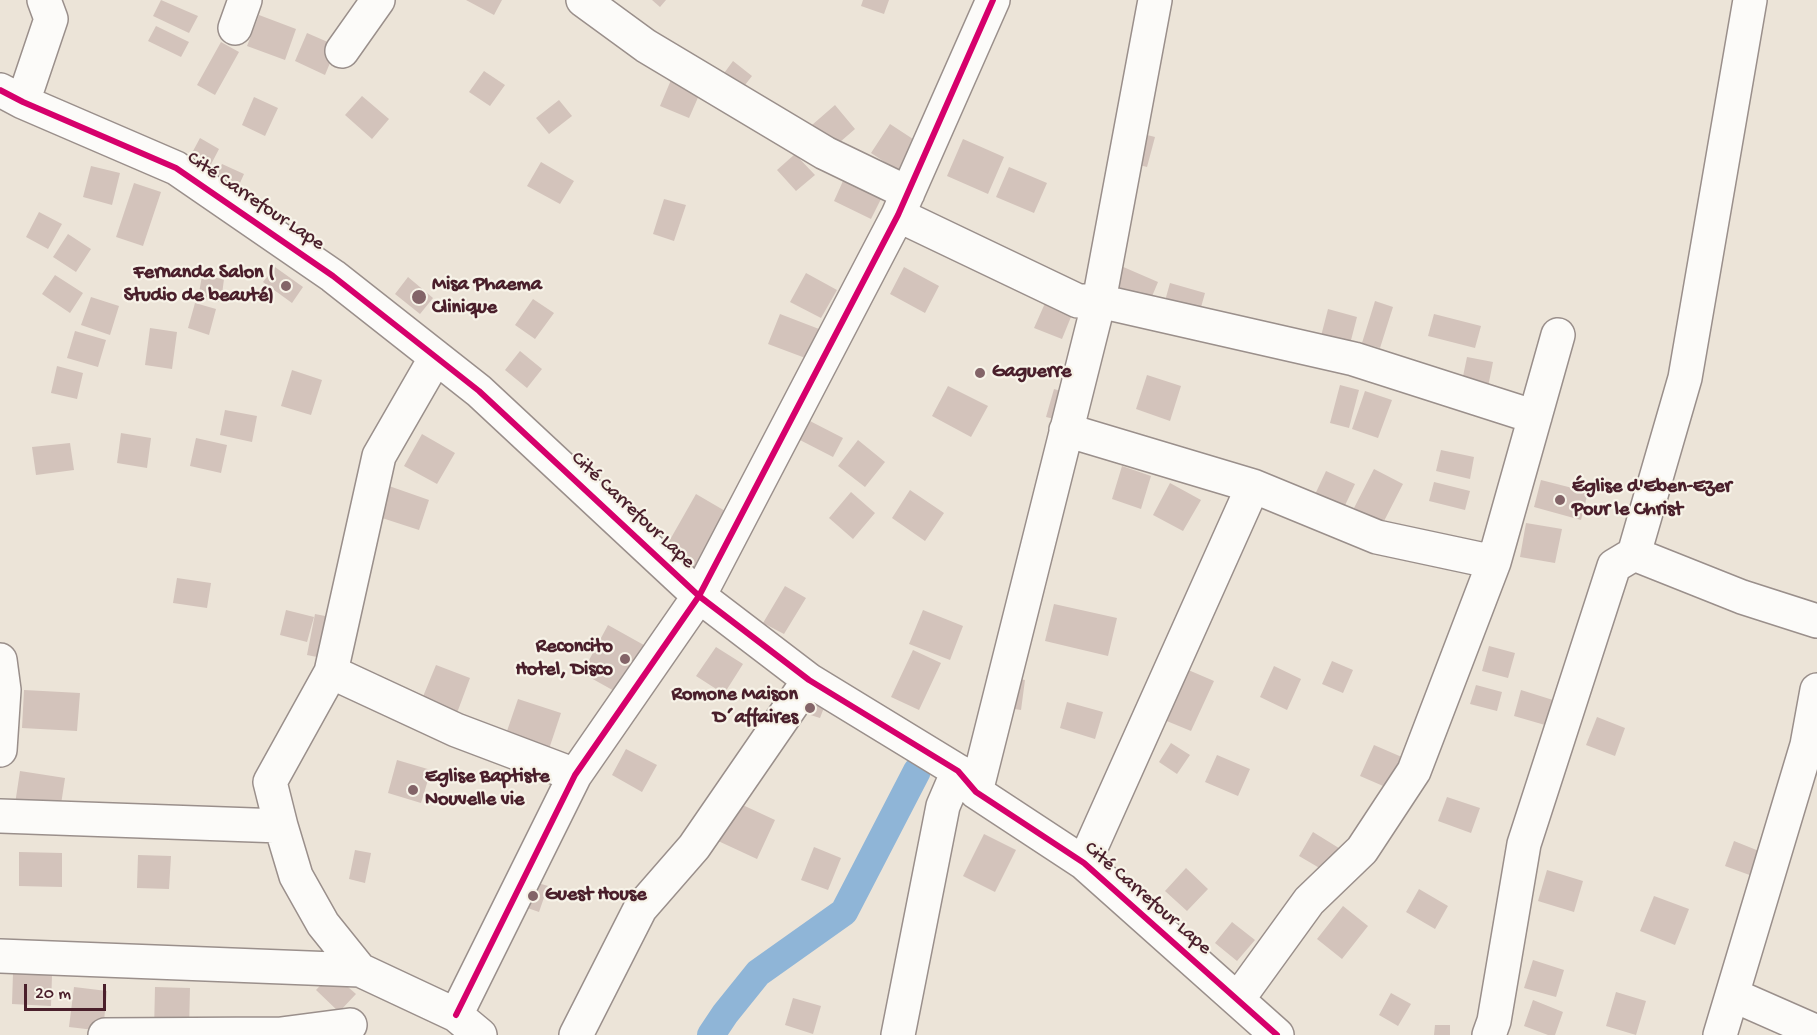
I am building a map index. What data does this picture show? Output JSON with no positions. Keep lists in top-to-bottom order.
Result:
{
  "streets": {
    "street": ["Cité Carrefour Lape"]
  },
  "places": [
    "Fernanda Salon ( Studio de beauté)",
    "Misa Phaema Clinique",
    "Gaguerre",
    "Église d'Eben-Ezer Pour le Christ",
    "Reconcito Hotel, Disco",
    "Romone Maison D´affaires",
    "Eglise Baptiste Nouvelle vie",
    "Guest House"
  ],
  "scale_bar": "20 m"
}
